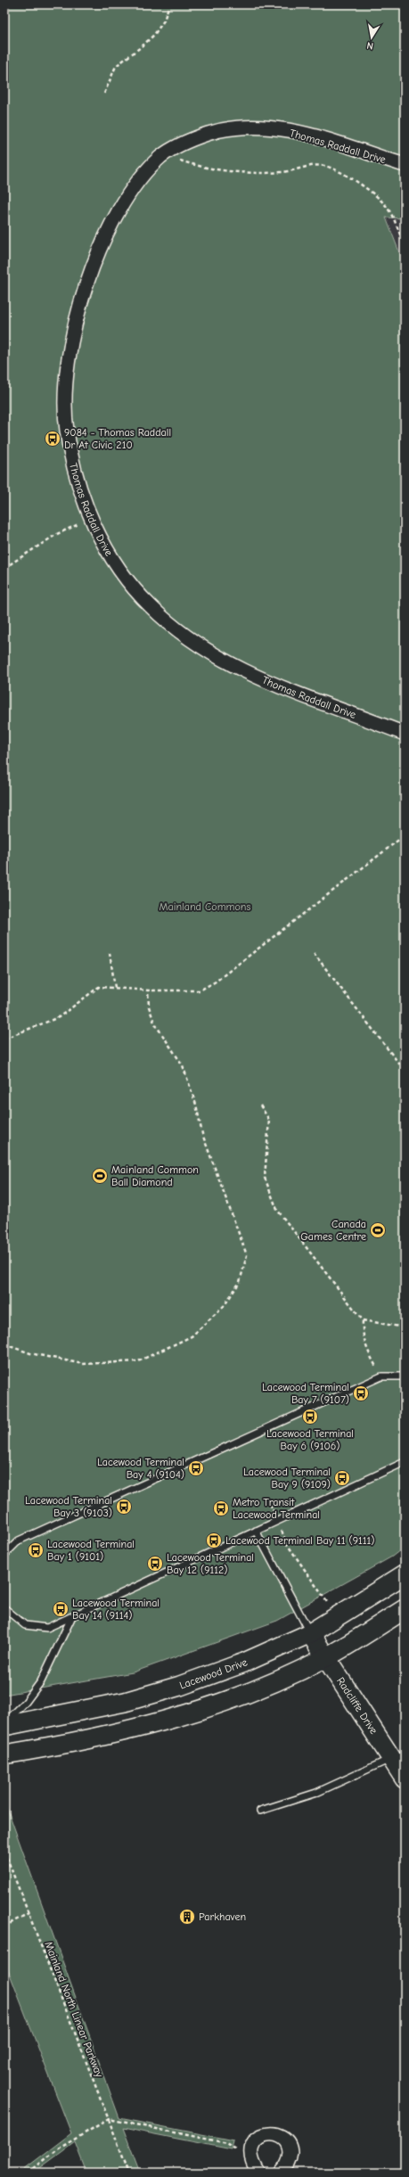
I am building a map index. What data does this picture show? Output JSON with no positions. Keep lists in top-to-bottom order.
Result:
{
  "streets": {
    "main road": ["Lacewood Drive", "Radcliffe Drive"],
    "street": ["Thomas Raddall Drive"],
    "path": ["Mainland North Linear Parkway"]
  },
  "crossings": [
    ["Lacewood Drive", "Radcliffe Drive"]
  ],
  "parks": ["Mainland Commons"],
  "places": {
    "bus stop": [
      "9084 - Thomas Raddall Dr At Civic 210",
      "Lacewood Terminal Bay 7 (9107)",
      "Lacewood Terminal Bay 6 (9106)",
      "Lacewood Terminal Bay 4 (9104)",
      "Lacewood Terminal Bay 9 (9109)",
      "Lacewood Terminal Bay 3 (9103)",
      "Metro Transit Lacewood Terminal",
      "Lacewood Terminal Bay 11 (9111)",
      "Lacewood Terminal Bay 1 (9101)",
      "Lacewood Terminal Bay 12 (9112)",
      "Lacewood Terminal Bay 14 (9114)"
    ],
    "sports": ["Mainland Common Ball Diamond", "Canada Games Centre"],
    "building": ["Parkhaven"]
  },
  "north": "bottom"
}
